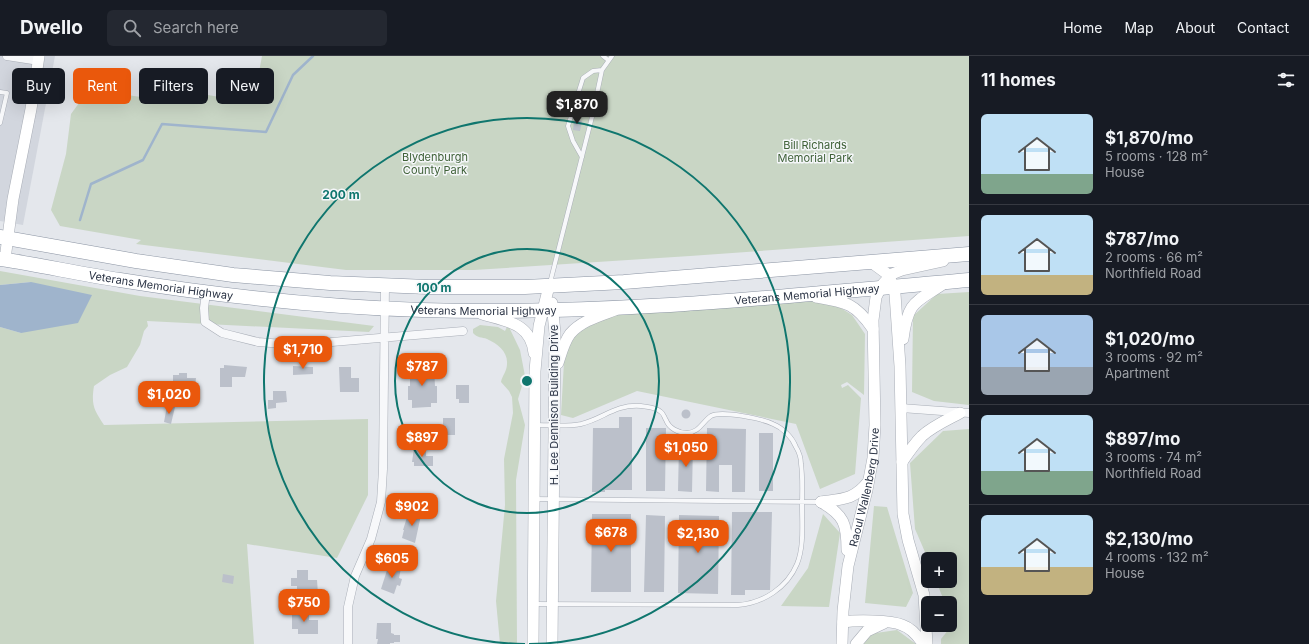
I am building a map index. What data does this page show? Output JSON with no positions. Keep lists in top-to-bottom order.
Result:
{
  "streets": {
    "highway": ["Veterans Memorial Highway"],
    "street": ["H. Lee Dennison Building Drive", "Raoul Wallenberg Drive"]
  },
  "crossings": [
    ["Veterans Memorial Highway", "H. Lee Dennison Building Drive"],
    ["Veterans Memorial Highway", "Raoul Wallenberg Drive"]
  ],
  "parks": ["Bill Richards Memorial Park", "Blydenburgh County Park"],
  "page": {
    "header": "Dwello",
    "search": "Search here",
    "nav": [
      "Home",
      "Map",
      "About",
      "Contact"
    ],
    "heading": "11 homes",
    "chip": [
      "Buy",
      "Rent",
      "Filters",
      "New"
    ],
    "price": [
      "$1,870",
      "$1,710",
      "$787",
      "$1,020",
      "$897",
      "$1,050",
      "$902",
      "$678",
      "$2,130",
      "$605",
      "$750"
    ],
    "list": [
      {
        "name": "$1,870/mo",
        "note": "5 rooms · 128 m² · House"
      },
      {
        "name": "$787/mo",
        "note": "2 rooms · 66 m² · Northfield Road"
      },
      {
        "name": "$1,020/mo",
        "note": "3 rooms · 92 m² · Apartment"
      },
      {
        "name": "$897/mo",
        "note": "3 rooms · 74 m² · Northfield Road"
      },
      {
        "name": "$2,130/mo",
        "note": "4 rooms · 132 m² · House"
      }
    ],
    "map_buttons": ["+", "−"]
  },
  "rings": ["200 m", "100 m"]
}
